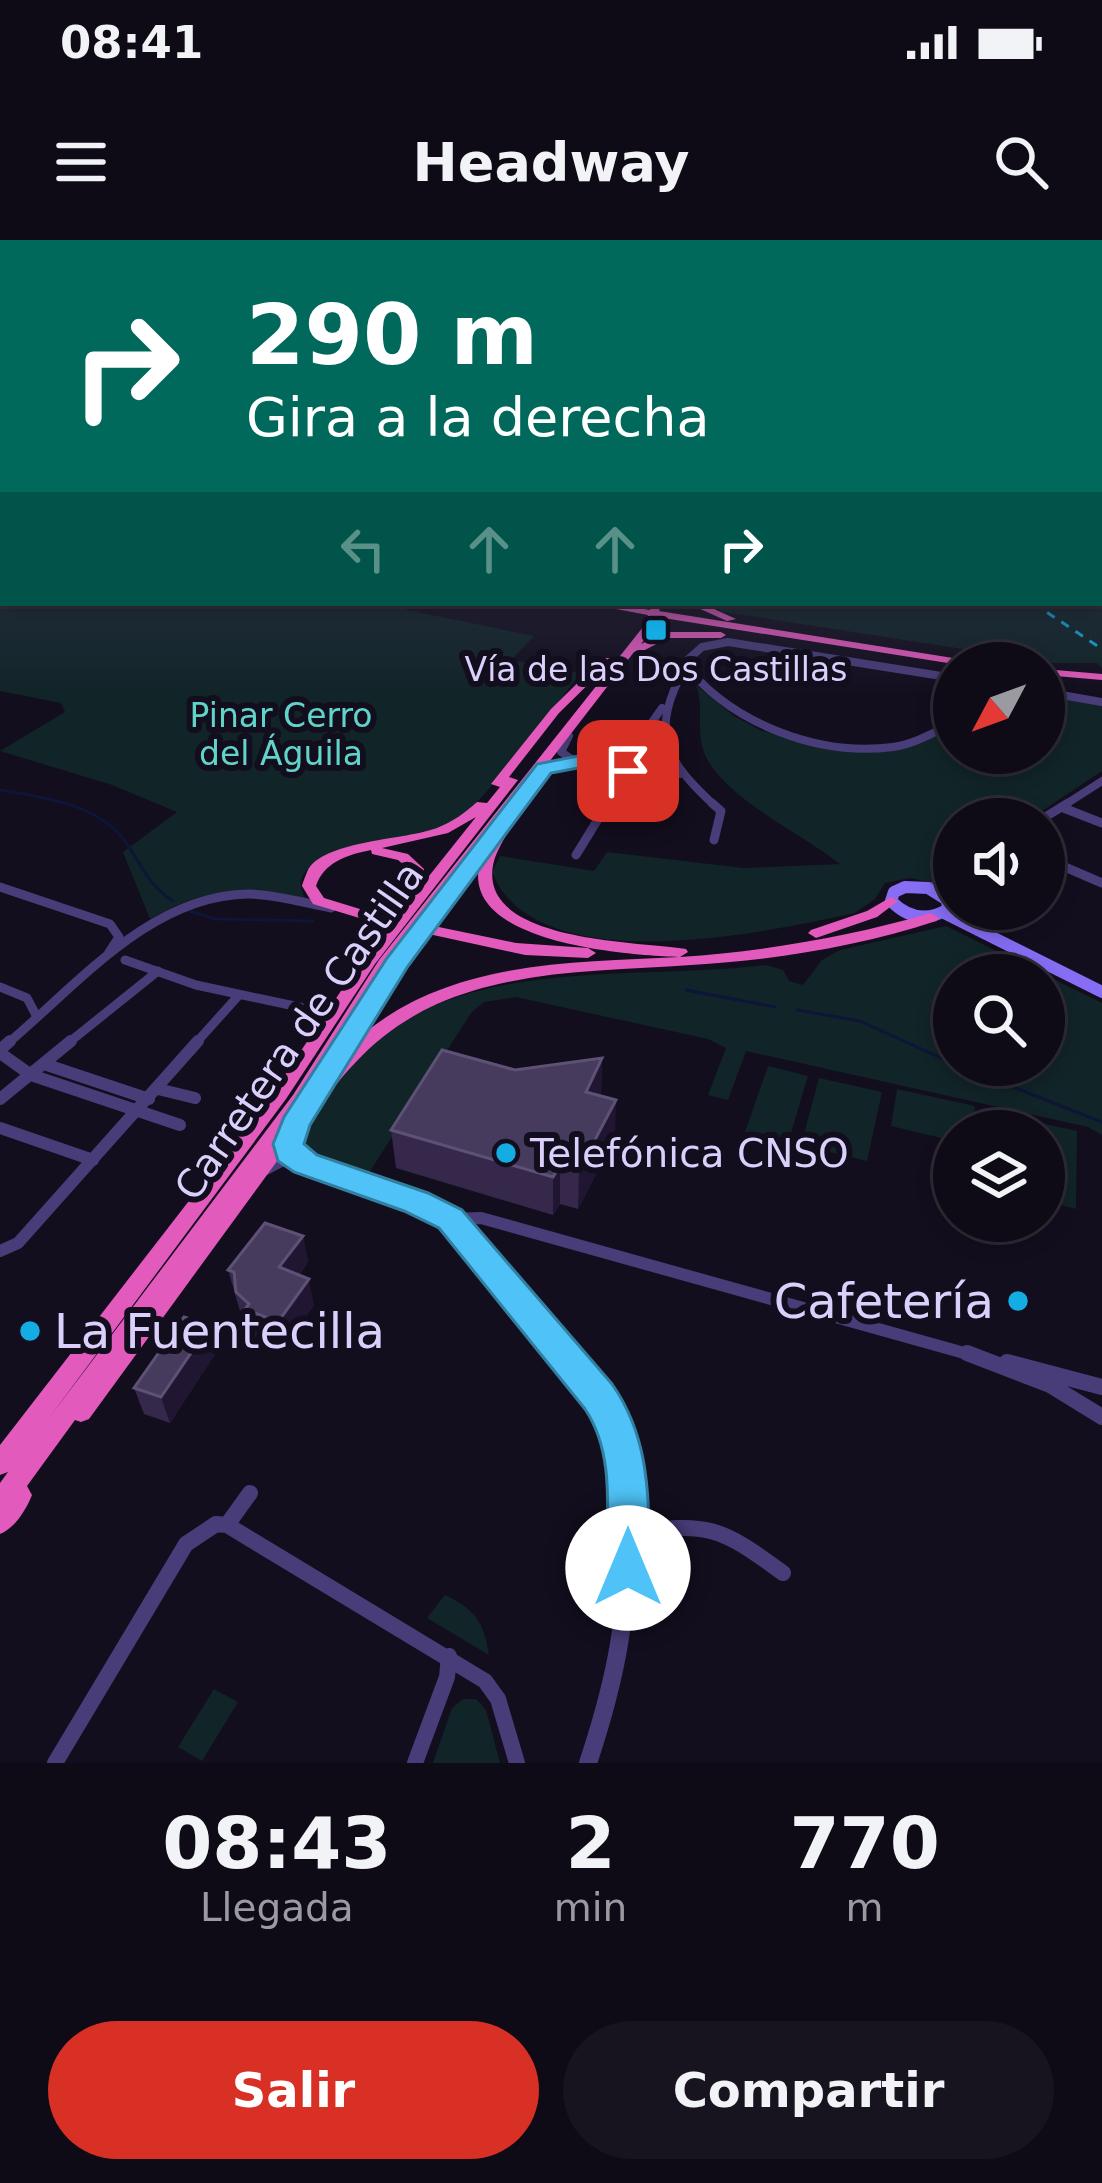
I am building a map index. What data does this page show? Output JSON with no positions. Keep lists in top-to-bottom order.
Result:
{
  "streets": {
    "highway": ["Carretera de Castilla"]
  },
  "parks": ["Pinar Cerro del Águila"],
  "places": {
    "transit": ["Vía de las Dos Castillas"],
    "other": ["Telefónica CNSO", "Cafetería", "La Fuentecilla"]
  },
  "north": "bottom left",
  "page": {
    "status": "08:41",
    "header": "Headway",
    "turn": ["290 m", "Gira a la derecha"],
    "eta": [
      "08:43",
      "Llegada",
      "2",
      "min",
      "770",
      "m"
    ],
    "buttons": ["Salir", "Compartir"]
  }
}
